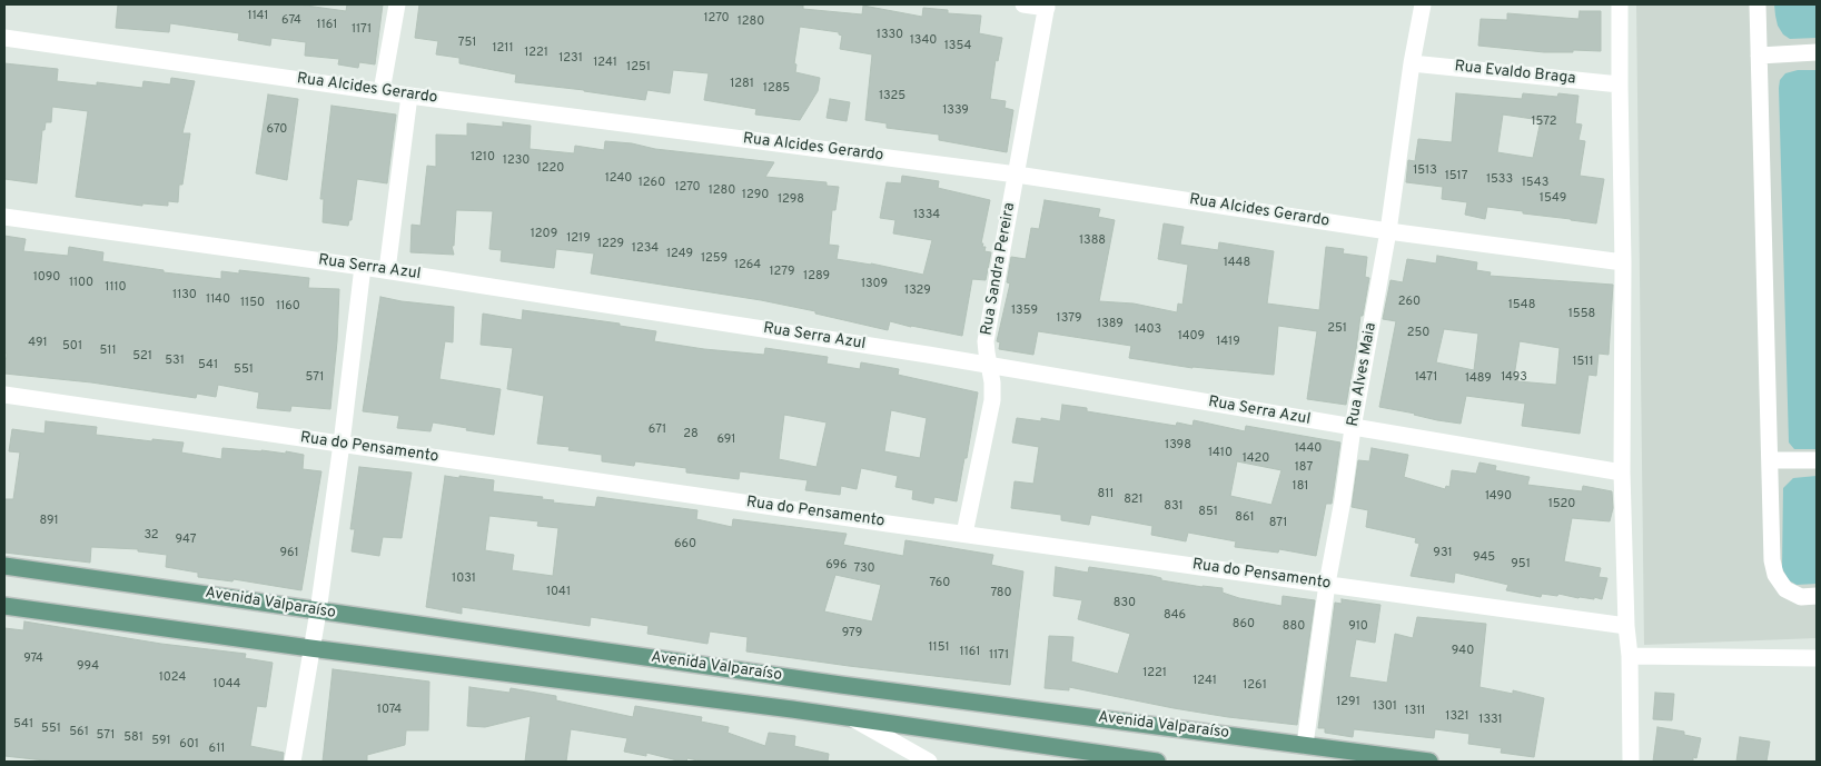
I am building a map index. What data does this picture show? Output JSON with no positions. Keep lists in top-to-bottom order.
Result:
{
  "streets": {
    "main road": ["Avenida Valparaíso"],
    "street": [
      "Rua Evaldo Braga",
      "Rua Alcides Gerardo",
      "Rua Serra Azul",
      "Rua Sandra Pereira",
      "Rua Alves Maia",
      "Rua do Pensamento"
    ]
  },
  "crossings": [
    ["Rua Evaldo Braga", "Rua Alves Maia"],
    ["Rua Alcides Gerardo", "Rua Sandra Pereira"],
    ["Rua Alcides Gerardo", "Rua Alves Maia"],
    ["Rua Serra Azul", "Rua Sandra Pereira"],
    ["Rua Serra Azul", "Rua Alves Maia"],
    ["Rua Sandra Pereira", "Rua do Pensamento"],
    ["Rua Alves Maia", "Rua do Pensamento"],
    ["Rua Alves Maia", "Avenida Valparaíso"]
  ],
  "house_numbers": [
    "1141",
    "1270",
    "674",
    "1280",
    "1161",
    "1171",
    "1330",
    "1340",
    "751",
    "1354",
    "1211",
    "1221",
    "1231",
    "1241",
    "1251",
    "1281",
    "1285",
    "1325",
    "1339",
    "1572",
    "670",
    "1210",
    "1230",
    "1220",
    "1513",
    "1517",
    "1240",
    "1533",
    "1260",
    "1543",
    "1270",
    "1280",
    "1290",
    "1549",
    "1298",
    "1334",
    "1209",
    "1219",
    "1388",
    "1229",
    "1234",
    "1249",
    "1259",
    "1448",
    "1264",
    "1279",
    "1289",
    "1090",
    "1100",
    "1309",
    "1110",
    "1329",
    "1130",
    "1140",
    "260",
    "1150",
    "1548",
    "1160",
    "1359",
    "1558",
    "1379",
    "1389",
    "251",
    "1403",
    "250",
    "1409",
    "1419",
    "491",
    "501",
    "511",
    "521",
    "531",
    "1511",
    "541",
    "551",
    "571",
    "1471",
    "1493",
    "1489",
    "671",
    "28",
    "691",
    "1398",
    "1440",
    "1410",
    "1420",
    "187",
    "181",
    "811",
    "1490",
    "821",
    "1520",
    "831",
    "851",
    "861",
    "891",
    "871",
    "32",
    "947",
    "660",
    "961",
    "931",
    "945",
    "951",
    "696",
    "730",
    "1031",
    "760",
    "1041",
    "780",
    "830",
    "846",
    "860",
    "880",
    "910",
    "979",
    "1151",
    "940",
    "1161",
    "1171",
    "974",
    "994",
    "1221",
    "1024",
    "1241",
    "1044",
    "1261",
    "1291",
    "1301",
    "1074",
    "1311",
    "1321",
    "1331",
    "541",
    "551",
    "561",
    "571",
    "581",
    "591",
    "601",
    "611"
  ]
}
